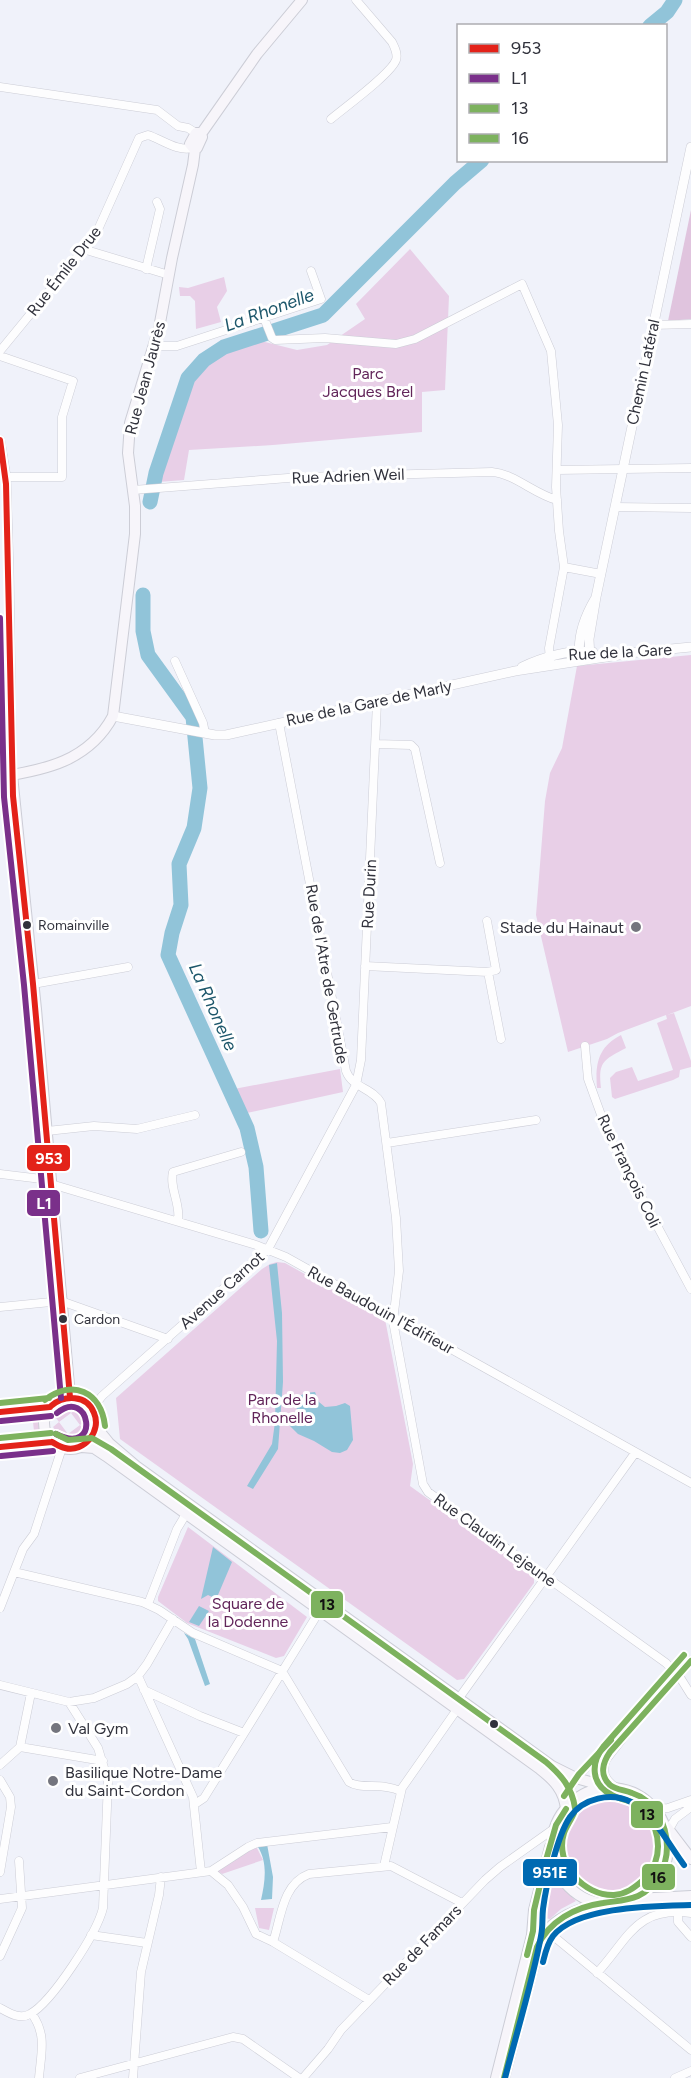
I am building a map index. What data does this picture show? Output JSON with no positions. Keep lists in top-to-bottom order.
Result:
{
  "streets": {
    "main road": ["Rue Jean Jaurès"],
    "street": [
      "Rue Émile Drue",
      "Chemin Latéral",
      "Rue Adrien Weil",
      "Rue de la Gare",
      "Rue de la Gare de Marly",
      "Rue Durin",
      "Rue de l'Atre de Gertrude",
      "Rue François Coli",
      "Avenue Carnot",
      "Rue Baudouin l'Édifieur",
      "Rue Claudin Lejeune",
      "Rue de Famars"
    ]
  },
  "crossings": [
    ["Rue Émile Drue", "Rue Jean Jaurès"],
    ["Chemin Latéral", "Rue de la Gare"],
    ["Rue Jean Jaurès", "Rue Adrien Weil"],
    ["Rue Jean Jaurès", "Rue de la Gare de Marly"],
    ["Rue Adrien Weil", "Rue de la Gare"],
    ["Rue de la Gare", "Rue de la Gare de Marly"],
    ["Rue de la Gare de Marly", "Rue Durin"],
    ["Rue de la Gare de Marly", "Rue de l'Atre de Gertrude"],
    ["Rue Durin", "Rue de l'Atre de Gertrude"],
    ["Rue Durin", "Avenue Carnot"],
    ["Rue de l'Atre de Gertrude", "Avenue Carnot"],
    ["Rue de l'Atre de Gertrude", "Rue Baudouin l'Édifieur"],
    ["Rue de l'Atre de Gertrude", "Rue Claudin Lejeune"],
    ["Avenue Carnot", "Rue Baudouin l'Édifieur"],
    ["Rue Baudouin l'Édifieur", "Rue Claudin Lejeune"]
  ],
  "water": ["La Rhonelle"],
  "parks": ["Parc Jacques Brel", "Parc de la Rhonelle", "Square de la Dodenne"],
  "places": [
    "Romainville",
    "Stade du Hainaut",
    "Cardon",
    "Val Gym",
    "Basilique Notre-Dame du Saint-Cordon"
  ],
  "lines": [
    "transit line 953",
    "transit line L1",
    "transit line 13",
    "transit line 16",
    "transit line 951E"
  ],
  "legend": [
    "953",
    "L1",
    "13",
    "16"
  ]
}
